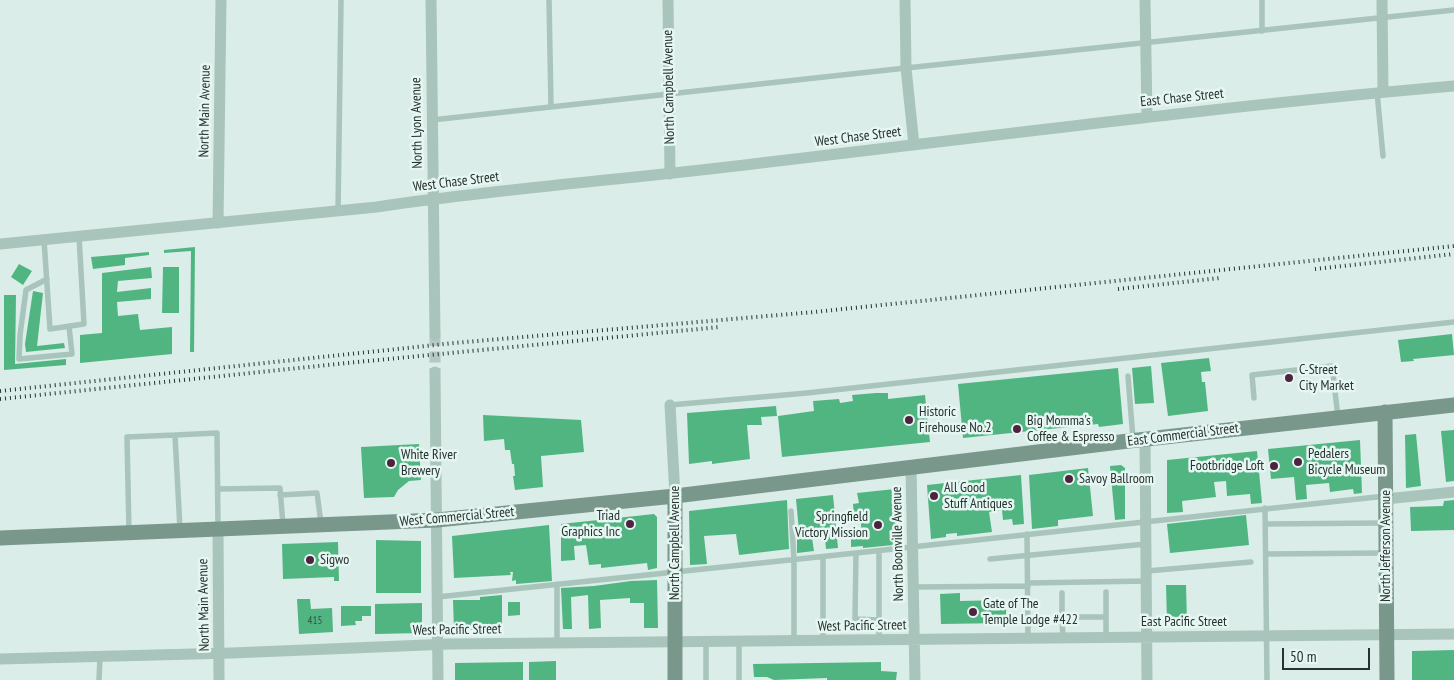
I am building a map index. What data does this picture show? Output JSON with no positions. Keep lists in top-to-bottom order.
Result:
{
  "streets": {
    "street": [
      "North Campbell Avenue",
      "East Chase Street",
      "North Main Avenue",
      "North Lyon Avenue",
      "West Chase Street",
      "East Commercial Street",
      "West Commercial Street",
      "North Boonville Avenue",
      "North Jefferson Avenue",
      "East Pacific Street",
      "West Pacific Street"
    ]
  },
  "crossings": [
    ["North Campbell Avenue", "West Chase Street"],
    ["North Campbell Avenue", "West Commercial Street"],
    ["North Campbell Avenue", "West Pacific Street"],
    ["East Chase Street", "West Chase Street"],
    ["North Main Avenue", "West Chase Street"],
    ["North Main Avenue", "West Commercial Street"],
    ["North Main Avenue", "West Pacific Street"],
    ["North Lyon Avenue", "West Chase Street"],
    ["East Commercial Street", "West Commercial Street"],
    ["East Commercial Street", "North Boonville Avenue"],
    ["East Commercial Street", "North Jefferson Avenue"],
    ["West Commercial Street", "North Boonville Avenue"],
    ["North Boonville Avenue", "East Pacific Street"],
    ["North Boonville Avenue", "West Pacific Street"],
    ["North Jefferson Avenue", "East Pacific Street"],
    ["East Pacific Street", "West Pacific Street"]
  ],
  "places": [
    "C-Street City Market",
    "Historic Firehouse No.2",
    "Big Momma's Coffee & Espresso",
    "Pedalers Bicycle Museum",
    "White River Brewery",
    "Footbridge Loft",
    "Savoy Ballroom",
    "All Good Stuff Antiques",
    "Triad Graphics Inc",
    "Springfield Victory Mission",
    "Sigwo",
    "Gate of The Temple Lodge #422"
  ],
  "house_numbers": ["415"],
  "scale_bar": "50 m"
}
